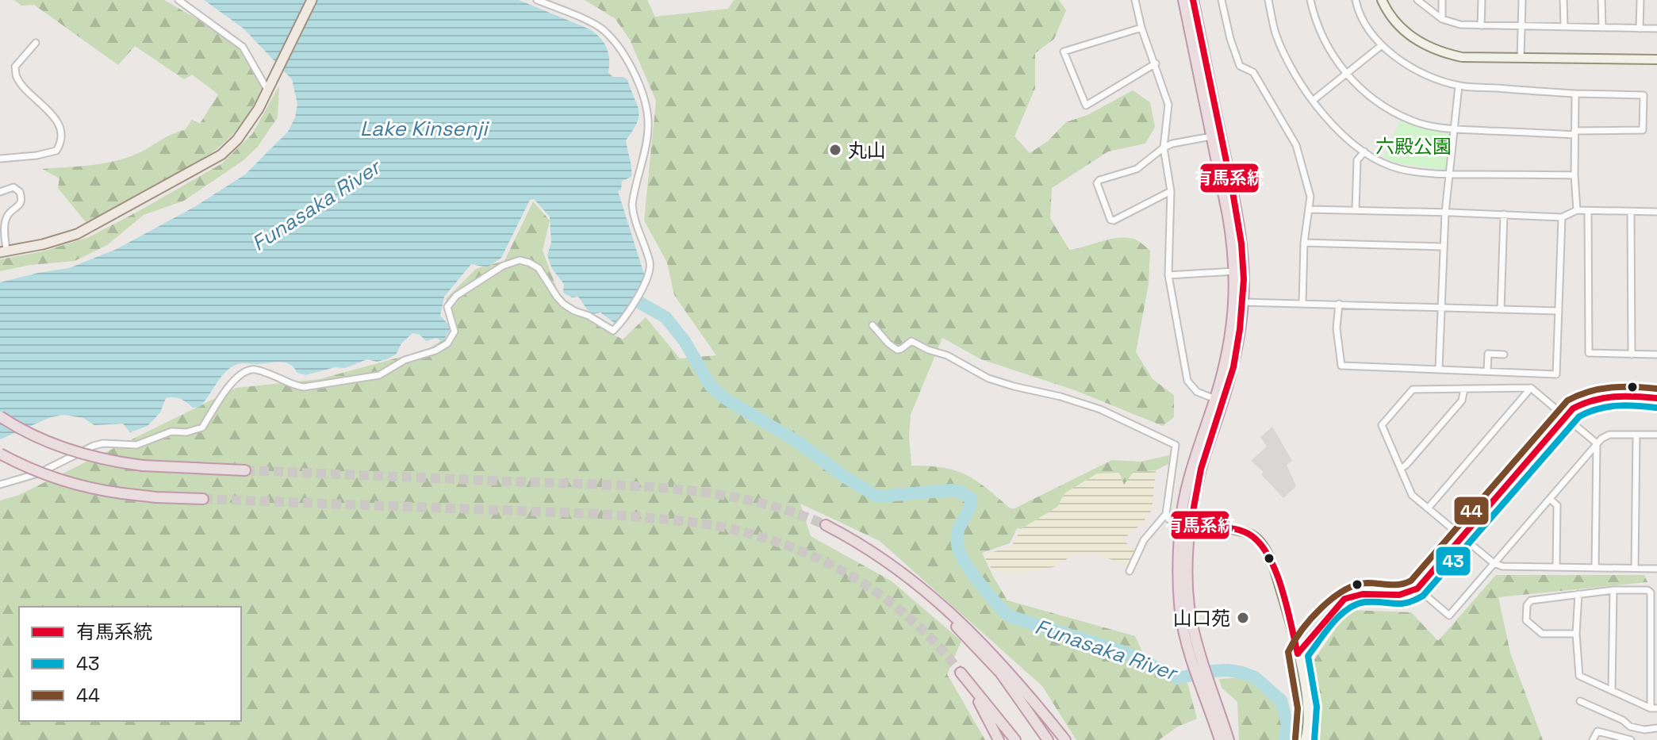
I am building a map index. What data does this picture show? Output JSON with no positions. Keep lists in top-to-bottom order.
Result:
{
  "water": ["Lake Kinsenji", "Funasaka River"],
  "parks": ["六殿公園"],
  "places": ["丸山", "山口苑"],
  "lines": ["transit line 有馬系統", "transit line 44", "transit line 43"],
  "legend": ["有馬系統", "43", "44"]
}
